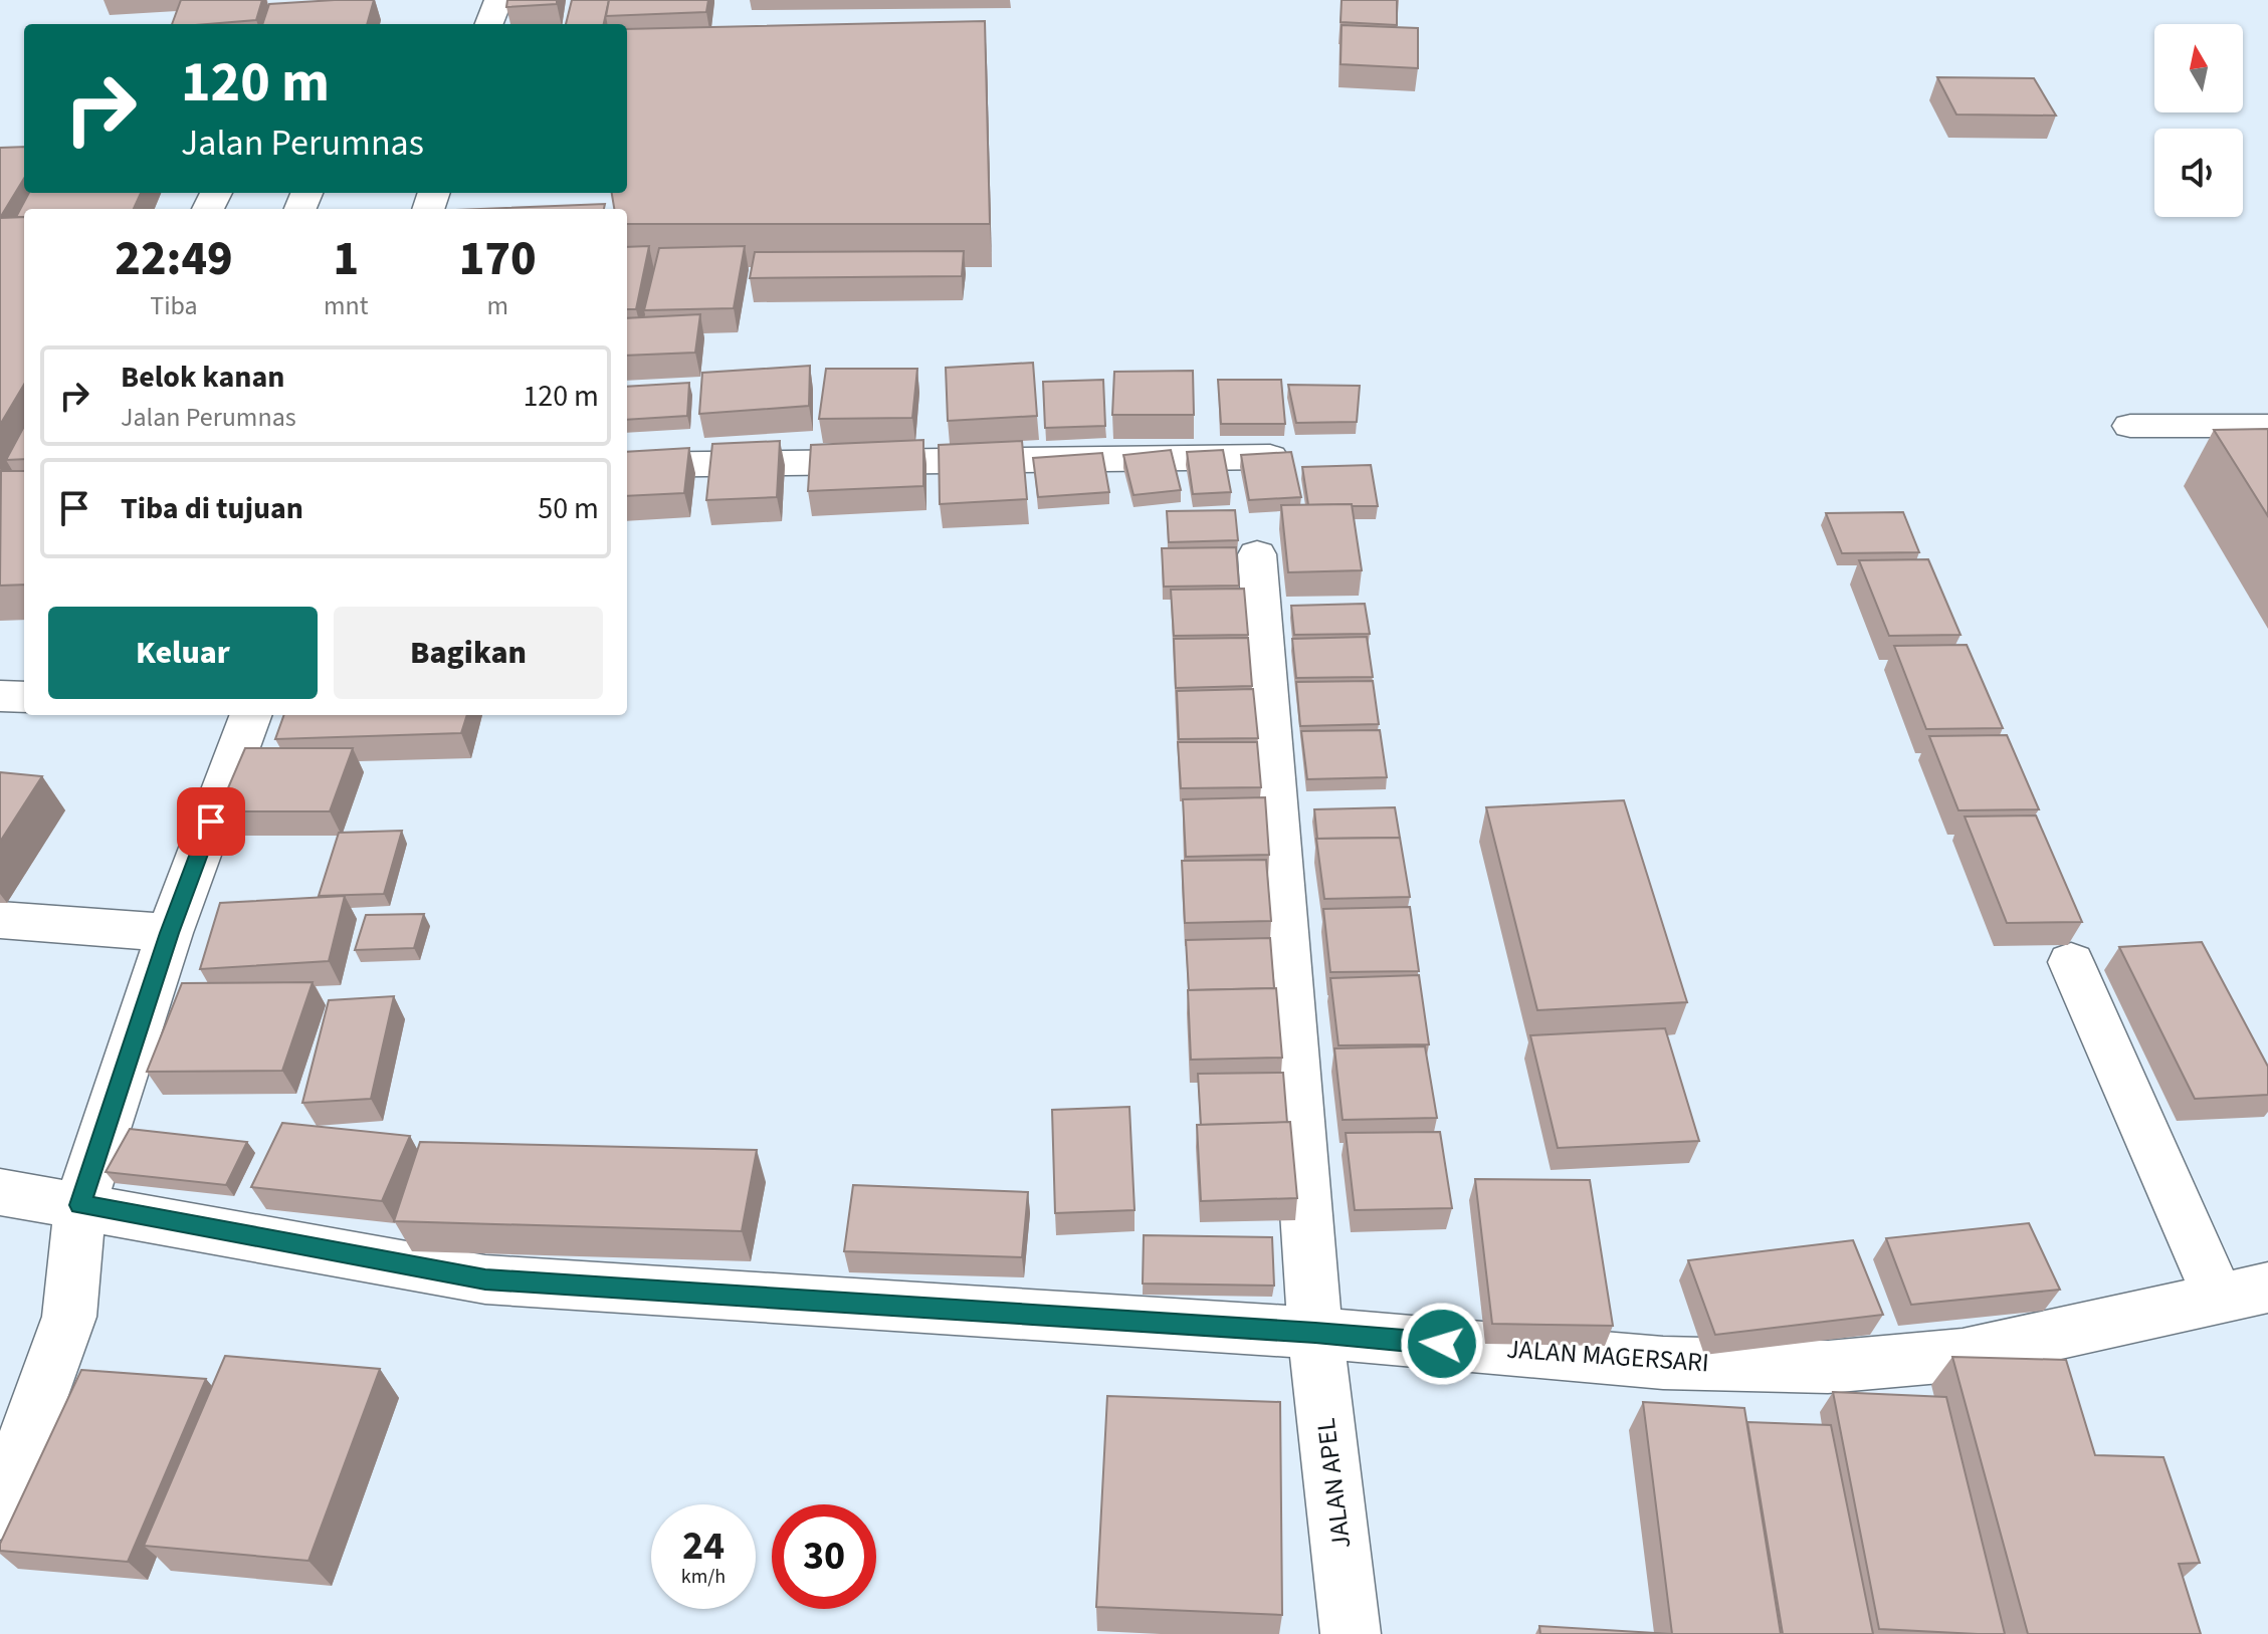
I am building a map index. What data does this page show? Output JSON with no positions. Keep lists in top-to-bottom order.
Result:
{
  "streets": {
    "street": ["JALAN MAGERSARI", "JALAN APEL"]
  },
  "crossings": [
    ["JALAN MAGERSARI", "JALAN APEL"]
  ],
  "north": "top",
  "page": {
    "turn": ["120 m", "Jalan Perumnas"],
    "eta": [
      "22:49",
      "Tiba",
      "1",
      "mnt",
      "170",
      "m"
    ],
    "list": [
      {
        "name": "Belok kanan",
        "note": "Jalan Perumnas",
        "value": "120 m"
      },
      {
        "name": "Tiba di tujuan",
        "value": "50 m"
      }
    ],
    "buttons": ["Keluar", "Bagikan"],
    "speed": "24 km/h",
    "limit": "30"
  }
}
